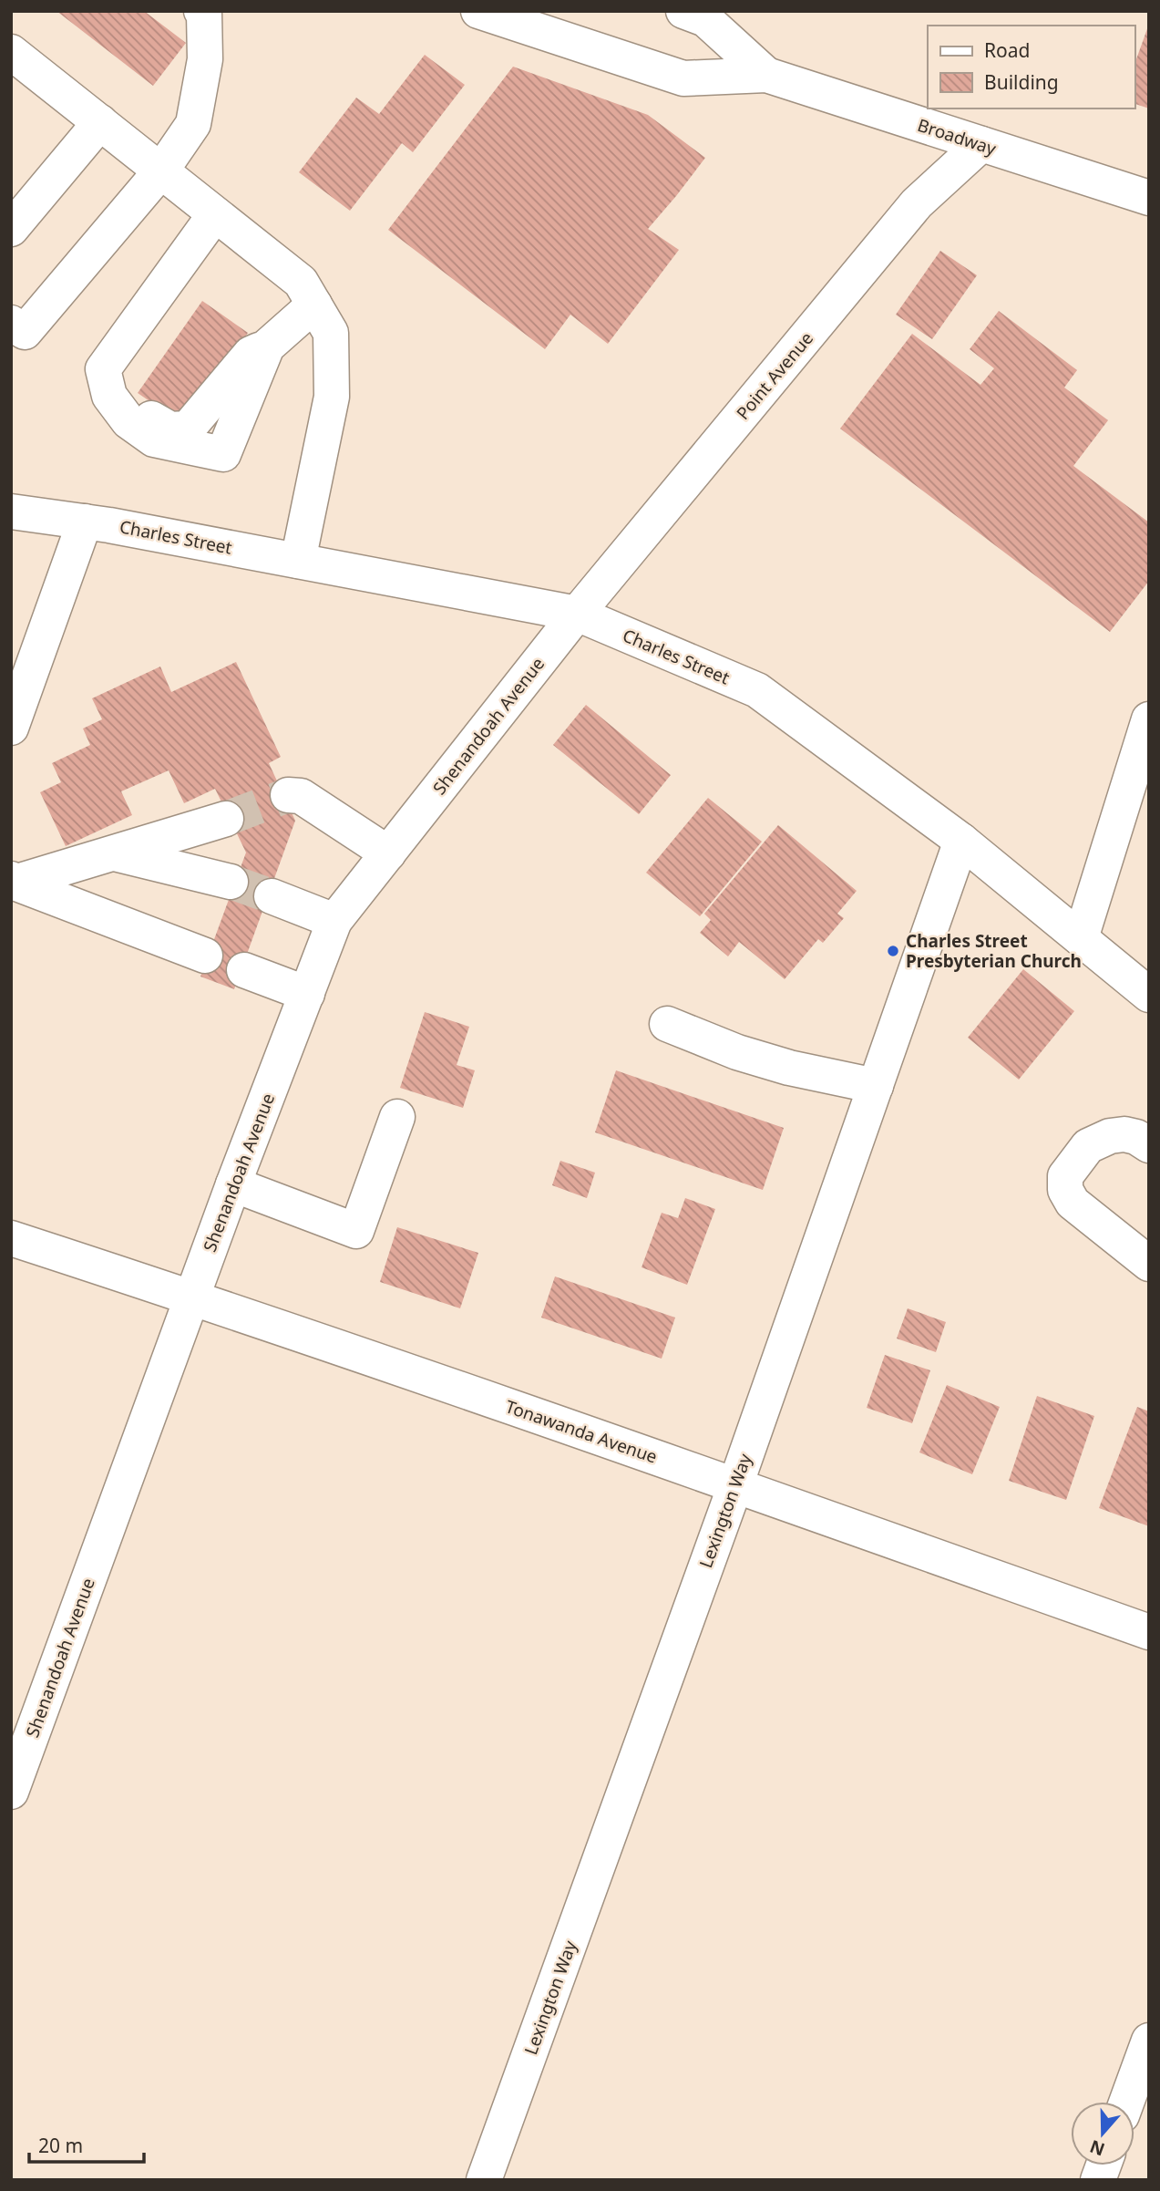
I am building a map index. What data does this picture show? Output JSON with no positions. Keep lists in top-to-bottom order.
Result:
{
  "streets": {
    "street": [
      "Broadway",
      "Point Avenue",
      "Charles Street",
      "Shenandoah Avenue",
      "Tonawanda Avenue",
      "Lexington Way"
    ]
  },
  "crossings": [
    ["Broadway", "Point Avenue"],
    ["Point Avenue", "Charles Street"],
    ["Point Avenue", "Shenandoah Avenue"],
    ["Charles Street", "Shenandoah Avenue"],
    ["Charles Street", "Lexington Way"],
    ["Shenandoah Avenue", "Tonawanda Avenue"],
    ["Tonawanda Avenue", "Lexington Way"]
  ],
  "places": ["Charles Street Presbyterian Church"],
  "legend": ["Road", "Building"],
  "scale_bar": "20 m",
  "north": "bottom"
}
